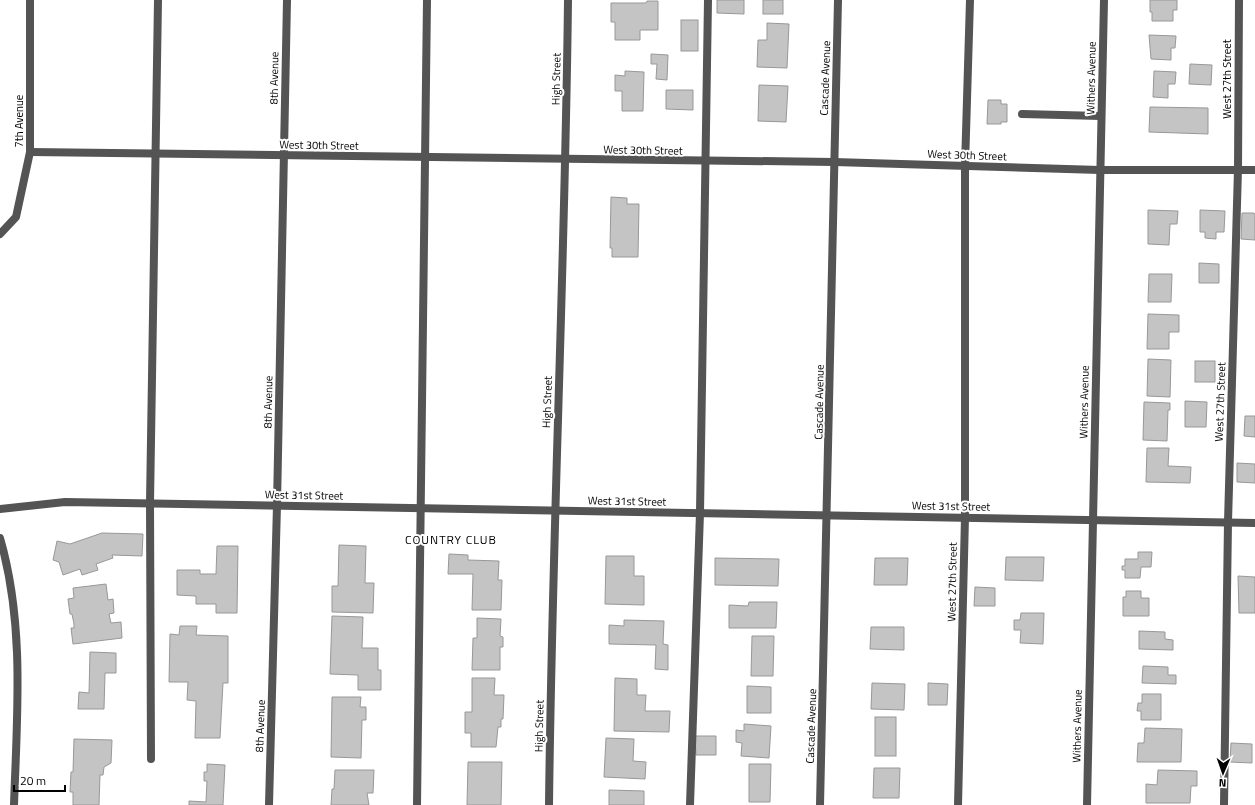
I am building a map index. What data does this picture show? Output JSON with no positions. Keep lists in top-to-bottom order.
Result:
{
  "streets": {
    "street": [
      "8th Avenue",
      "Cascade Avenue",
      "Withers Avenue",
      "High Street",
      "West 27th Street",
      "7th Avenue",
      "West 30th Street",
      "West 31st Street"
    ]
  },
  "crossings": [
    ["8th Avenue", "West 30th Street"],
    ["8th Avenue", "West 31st Street"],
    ["Cascade Avenue", "West 30th Street"],
    ["Cascade Avenue", "West 31st Street"],
    ["Withers Avenue", "West 30th Street"],
    ["Withers Avenue", "West 31st Street"],
    ["High Street", "West 30th Street"],
    ["High Street", "West 31st Street"],
    ["West 27th Street", "West 30th Street"],
    ["West 27th Street", "West 31st Street"],
    ["7th Avenue", "West 30th Street"]
  ],
  "districts": ["COUNTRY CLUB"],
  "scale_bar": "20 m",
  "north": "bottom"
}
